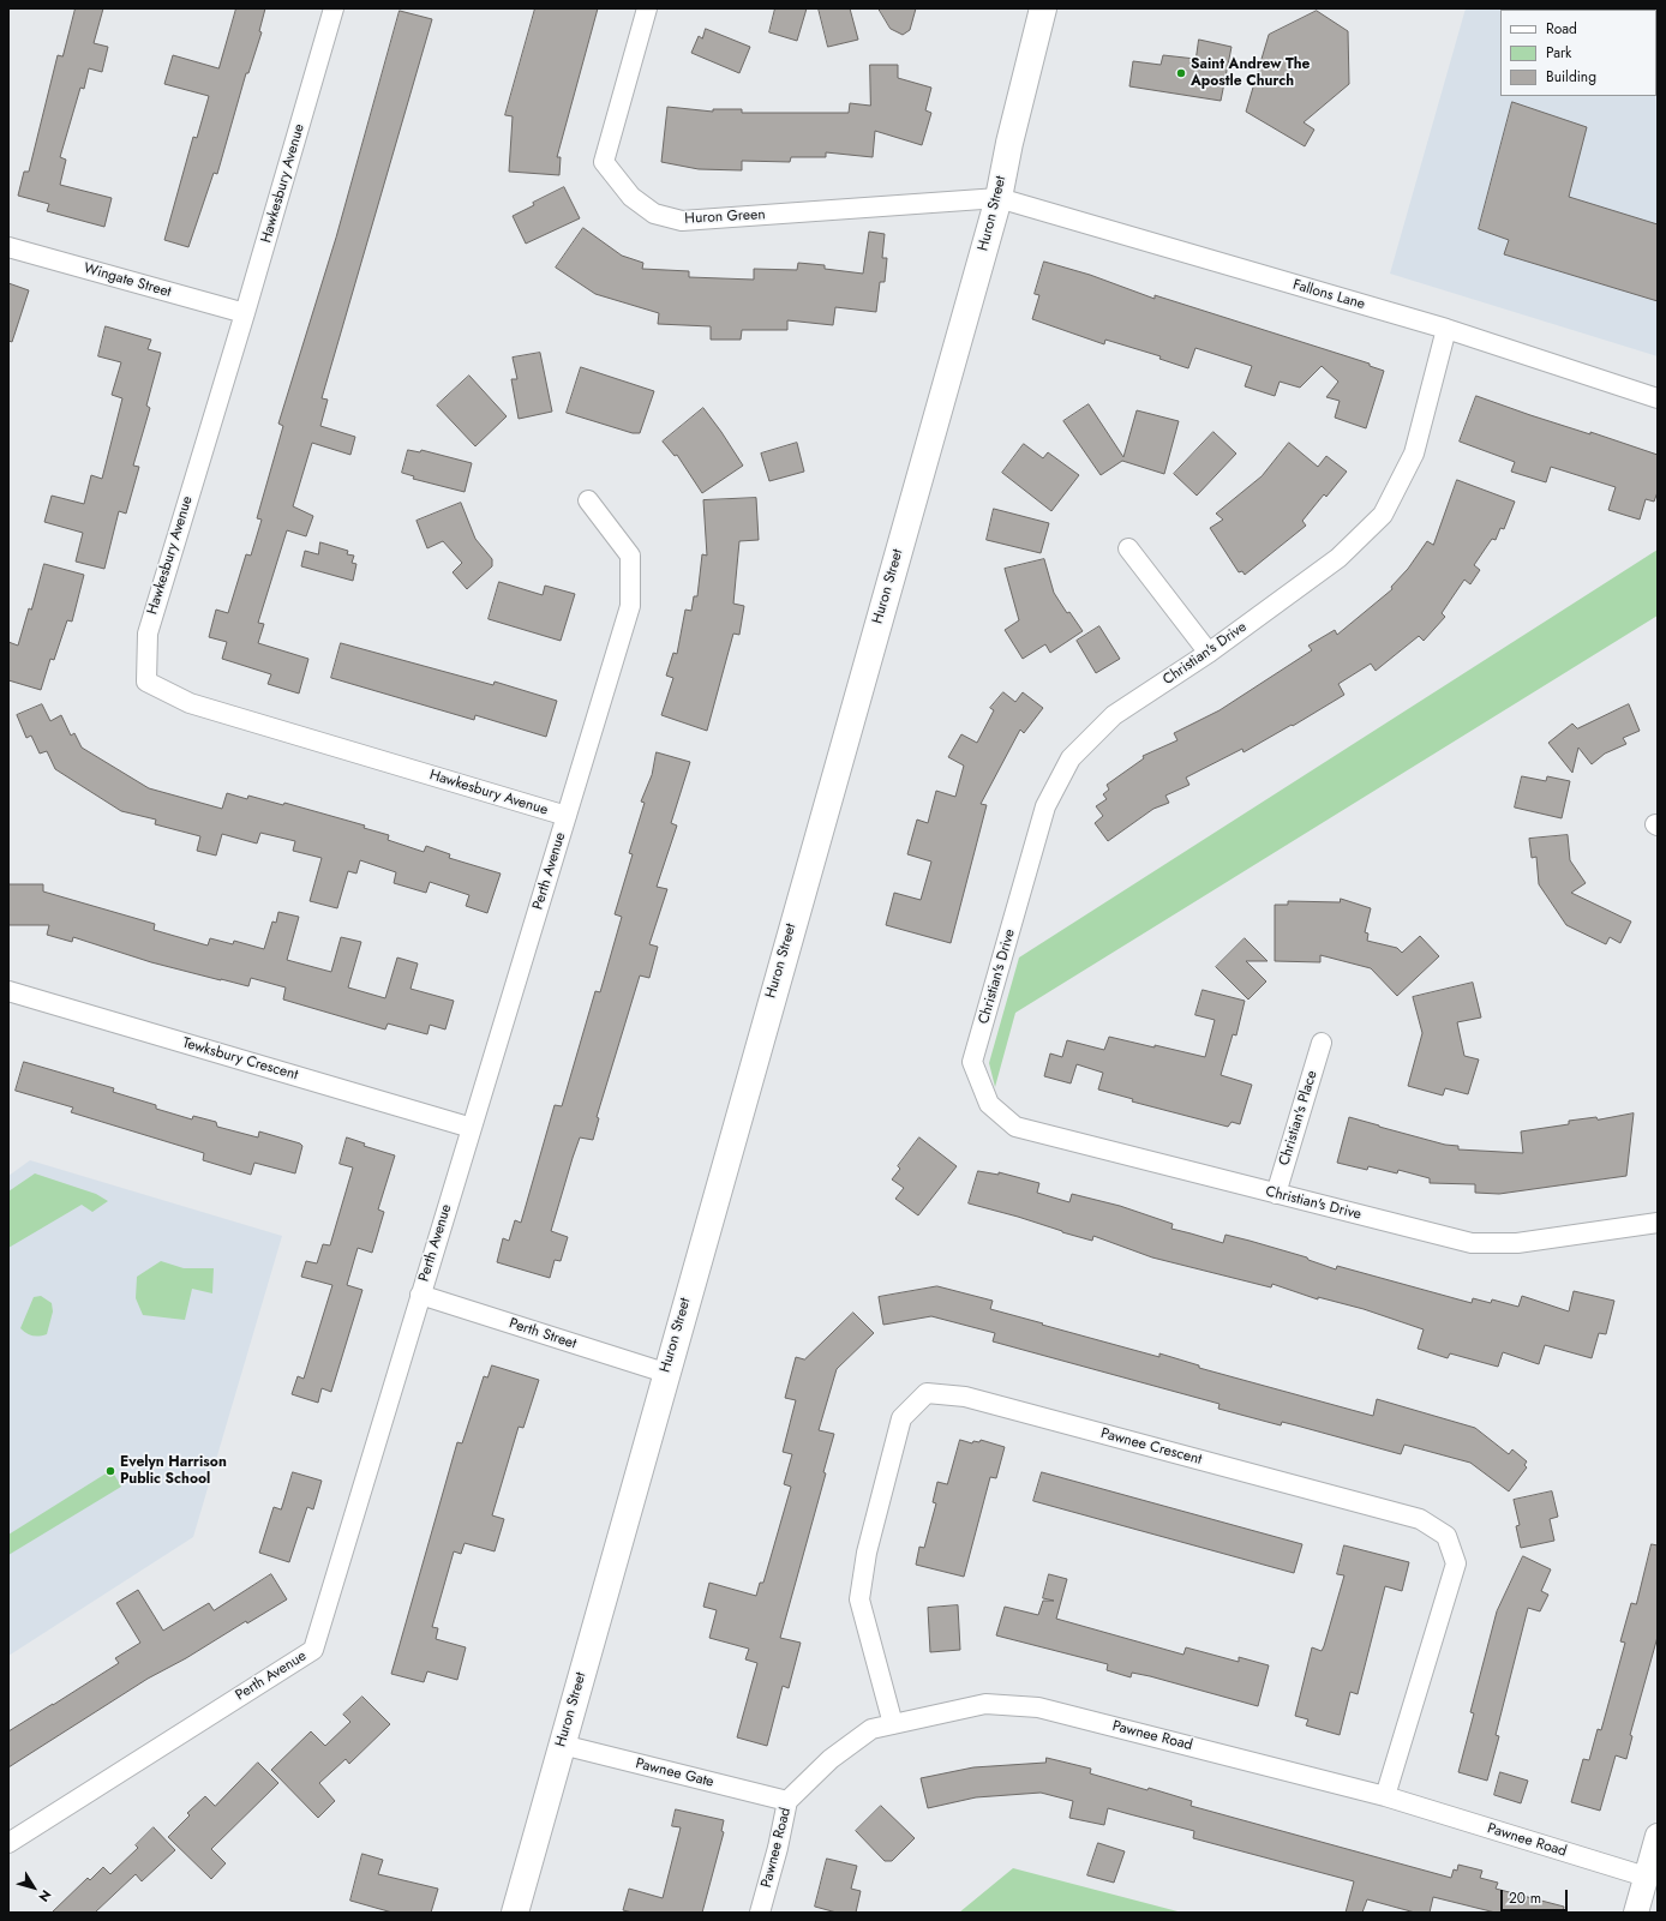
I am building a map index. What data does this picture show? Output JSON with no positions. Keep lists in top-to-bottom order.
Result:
{
  "streets": {
    "main road": ["Huron Street"],
    "street": [
      "Hawkesbury Avenue",
      "Huron Green",
      "Wingate Street",
      "Fallons Lane",
      "Christian's Drive",
      "Perth Avenue",
      "Tewksbury Crescent",
      "Christian's Place",
      "Perth Street",
      "Pawnee Crescent",
      "Pawnee Road",
      "Pawnee Gate"
    ]
  },
  "crossings": [
    ["Hawkesbury Avenue", "Wingate Street"],
    ["Hawkesbury Avenue", "Perth Avenue"],
    ["Huron Street", "Huron Green"],
    ["Huron Street", "Fallons Lane"],
    ["Huron Street", "Perth Street"],
    ["Huron Street", "Pawnee Gate"],
    ["Huron Green", "Fallons Lane"],
    ["Fallons Lane", "Christian's Drive"],
    ["Christian's Drive", "Christian's Place"],
    ["Perth Avenue", "Tewksbury Crescent"],
    ["Perth Avenue", "Perth Street"],
    ["Pawnee Crescent", "Pawnee Road"],
    ["Pawnee Road", "Pawnee Gate"]
  ],
  "places": ["Saint Andrew The Apostle Church", "Evelyn Harrison Public School"],
  "legend": ["Road", "Park", "Building"],
  "scale_bar": "20 m",
  "north": "bottom right"
}
